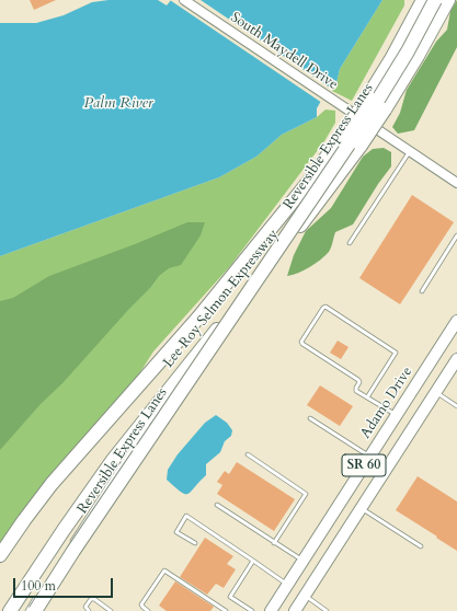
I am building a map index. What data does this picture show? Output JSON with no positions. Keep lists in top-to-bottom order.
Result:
{
  "streets": {
    "highway": ["Reversible Express Lanes", "Lee Roy Selmon Expressway"],
    "main road": ["Adamo Drive", "SR 60"],
    "street": ["South Maydell Drive"]
  },
  "water": ["Palm River"],
  "scale_bar": "100 m"
}
